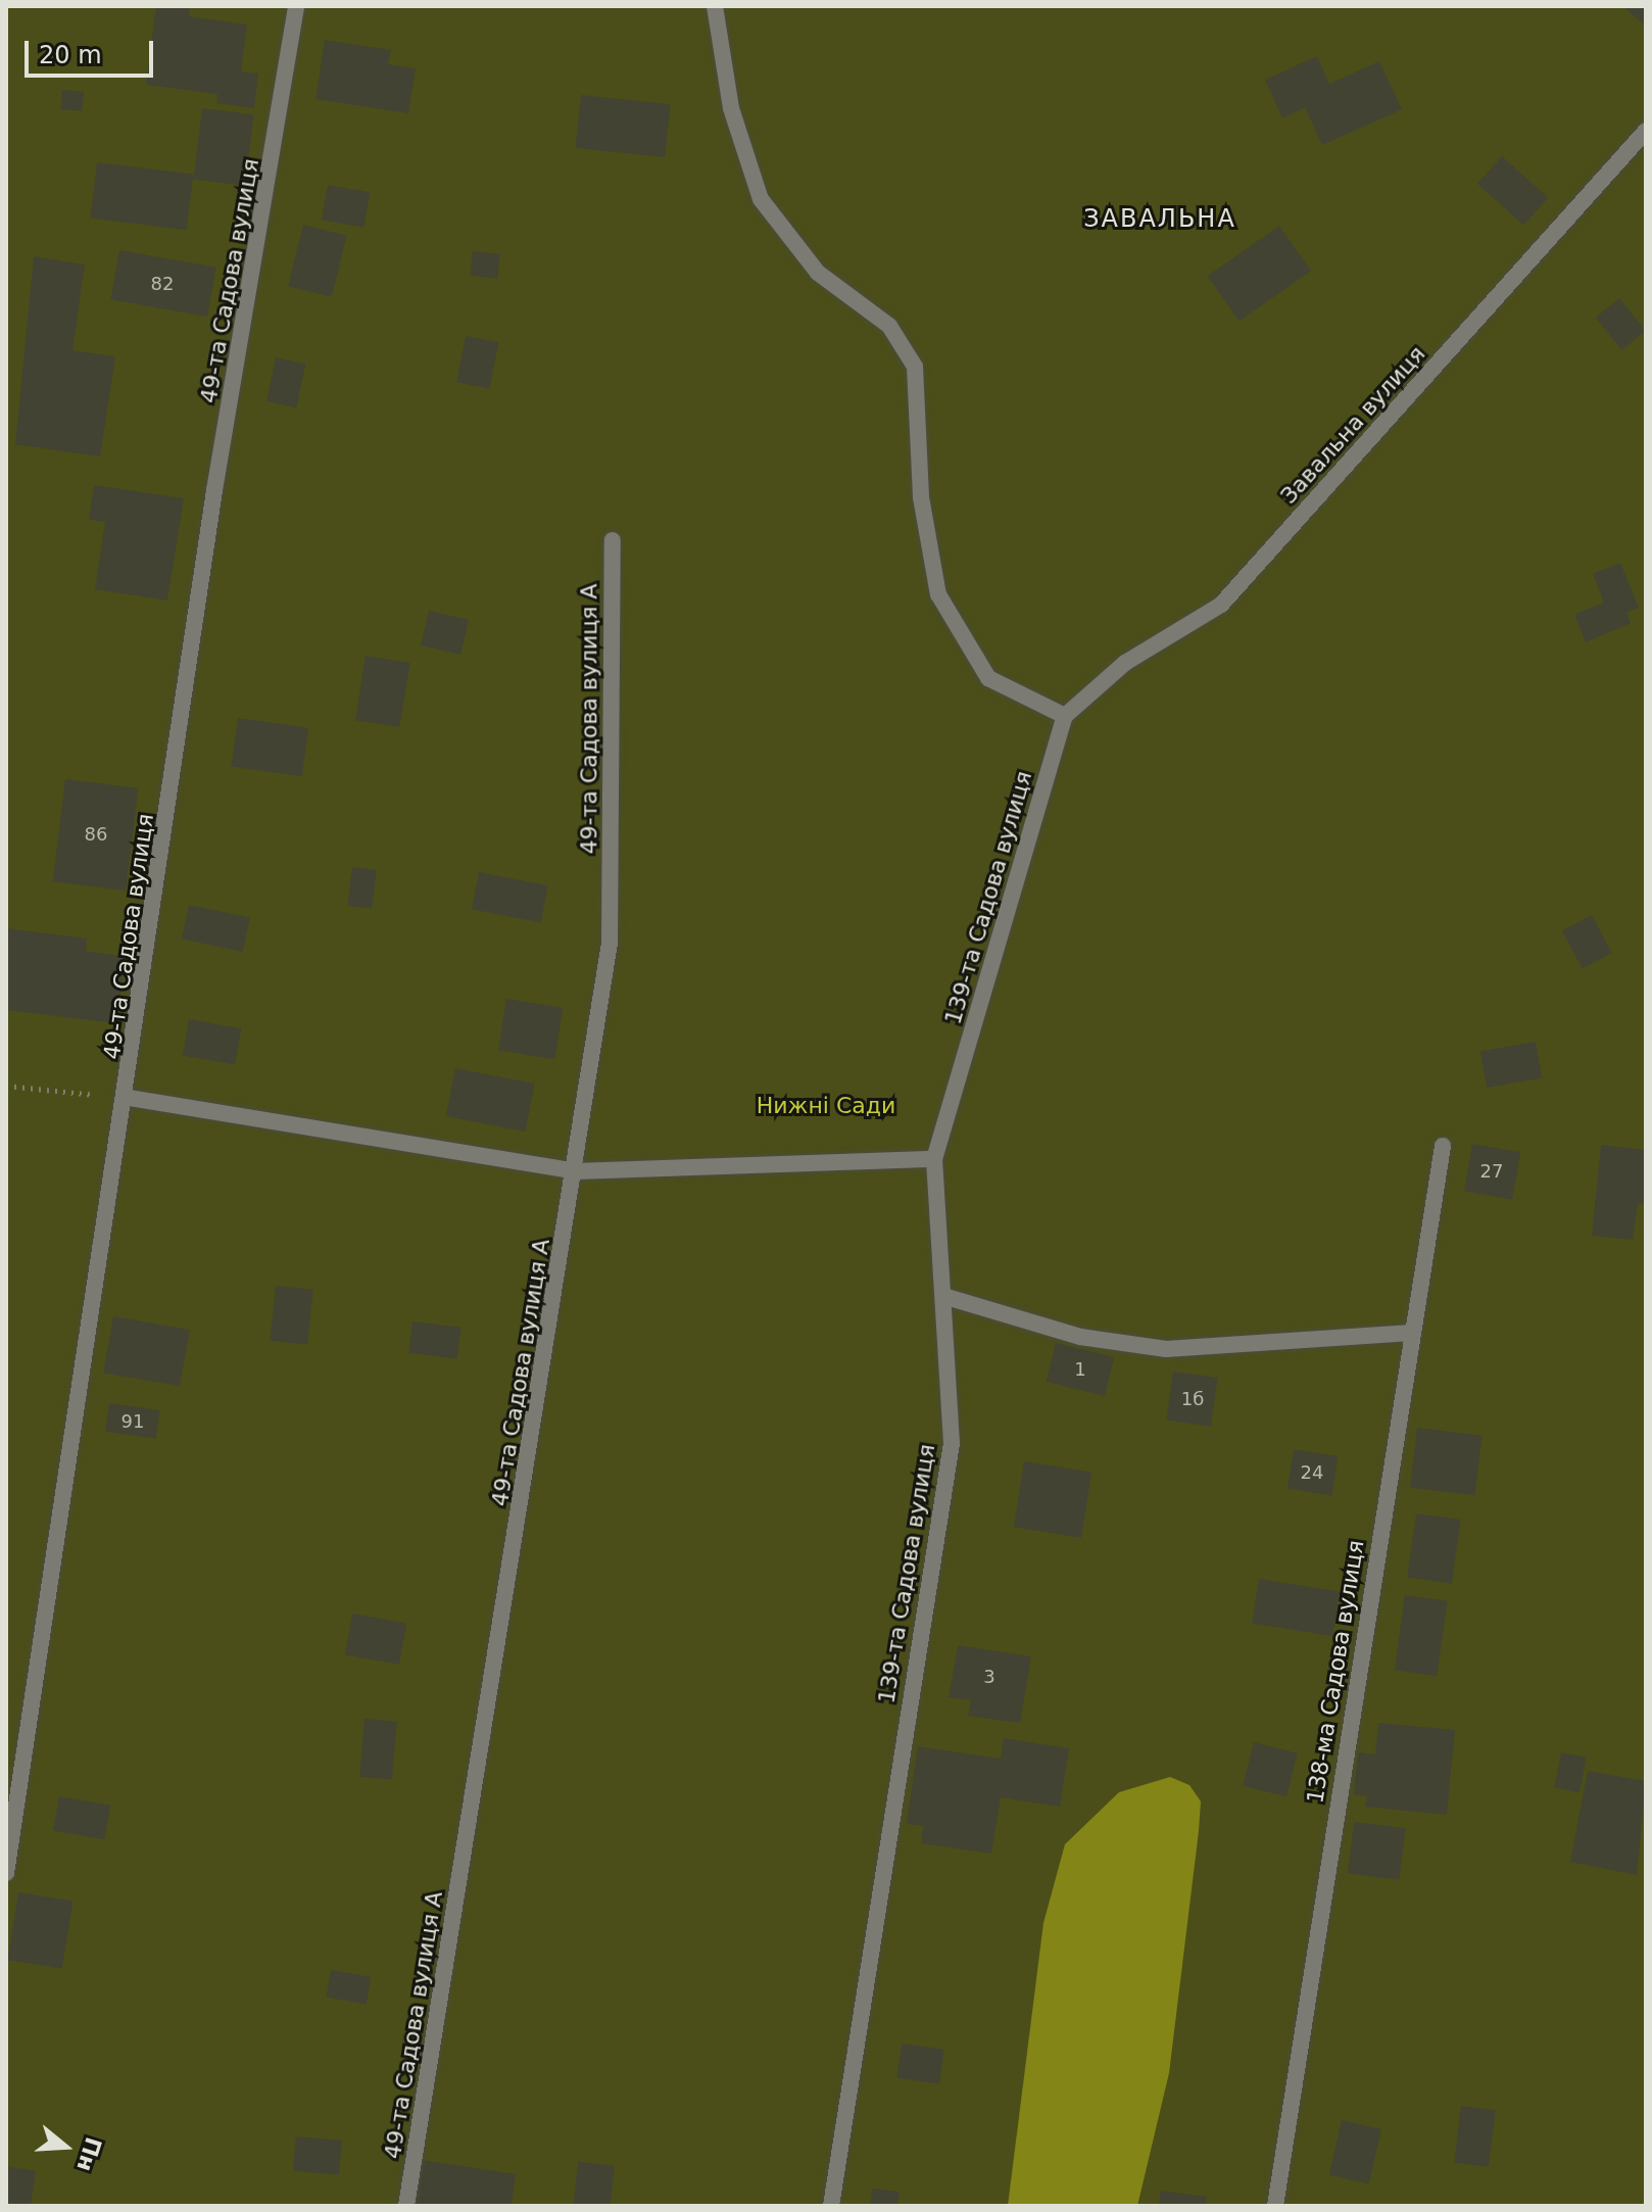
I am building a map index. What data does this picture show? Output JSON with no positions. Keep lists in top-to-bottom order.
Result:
{
  "streets": {
    "street": [
      "49-та Садова вулиця",
      "Завальна вулиця",
      "49-та Садова вулиця А",
      "139-та Садова вулиця",
      "138-ма Садова вулиця"
    ]
  },
  "crossings": [
    ["Завальна вулиця", "139-та Садова вулиця"]
  ],
  "districts": ["ЗАВАЛЬНА"],
  "parks": ["Нижні Сади"],
  "house_numbers": [
    "82",
    "86",
    "27",
    "1",
    "1б",
    "91",
    "24",
    "3"
  ],
  "scale_bar": "20 m",
  "north": "right"
}
